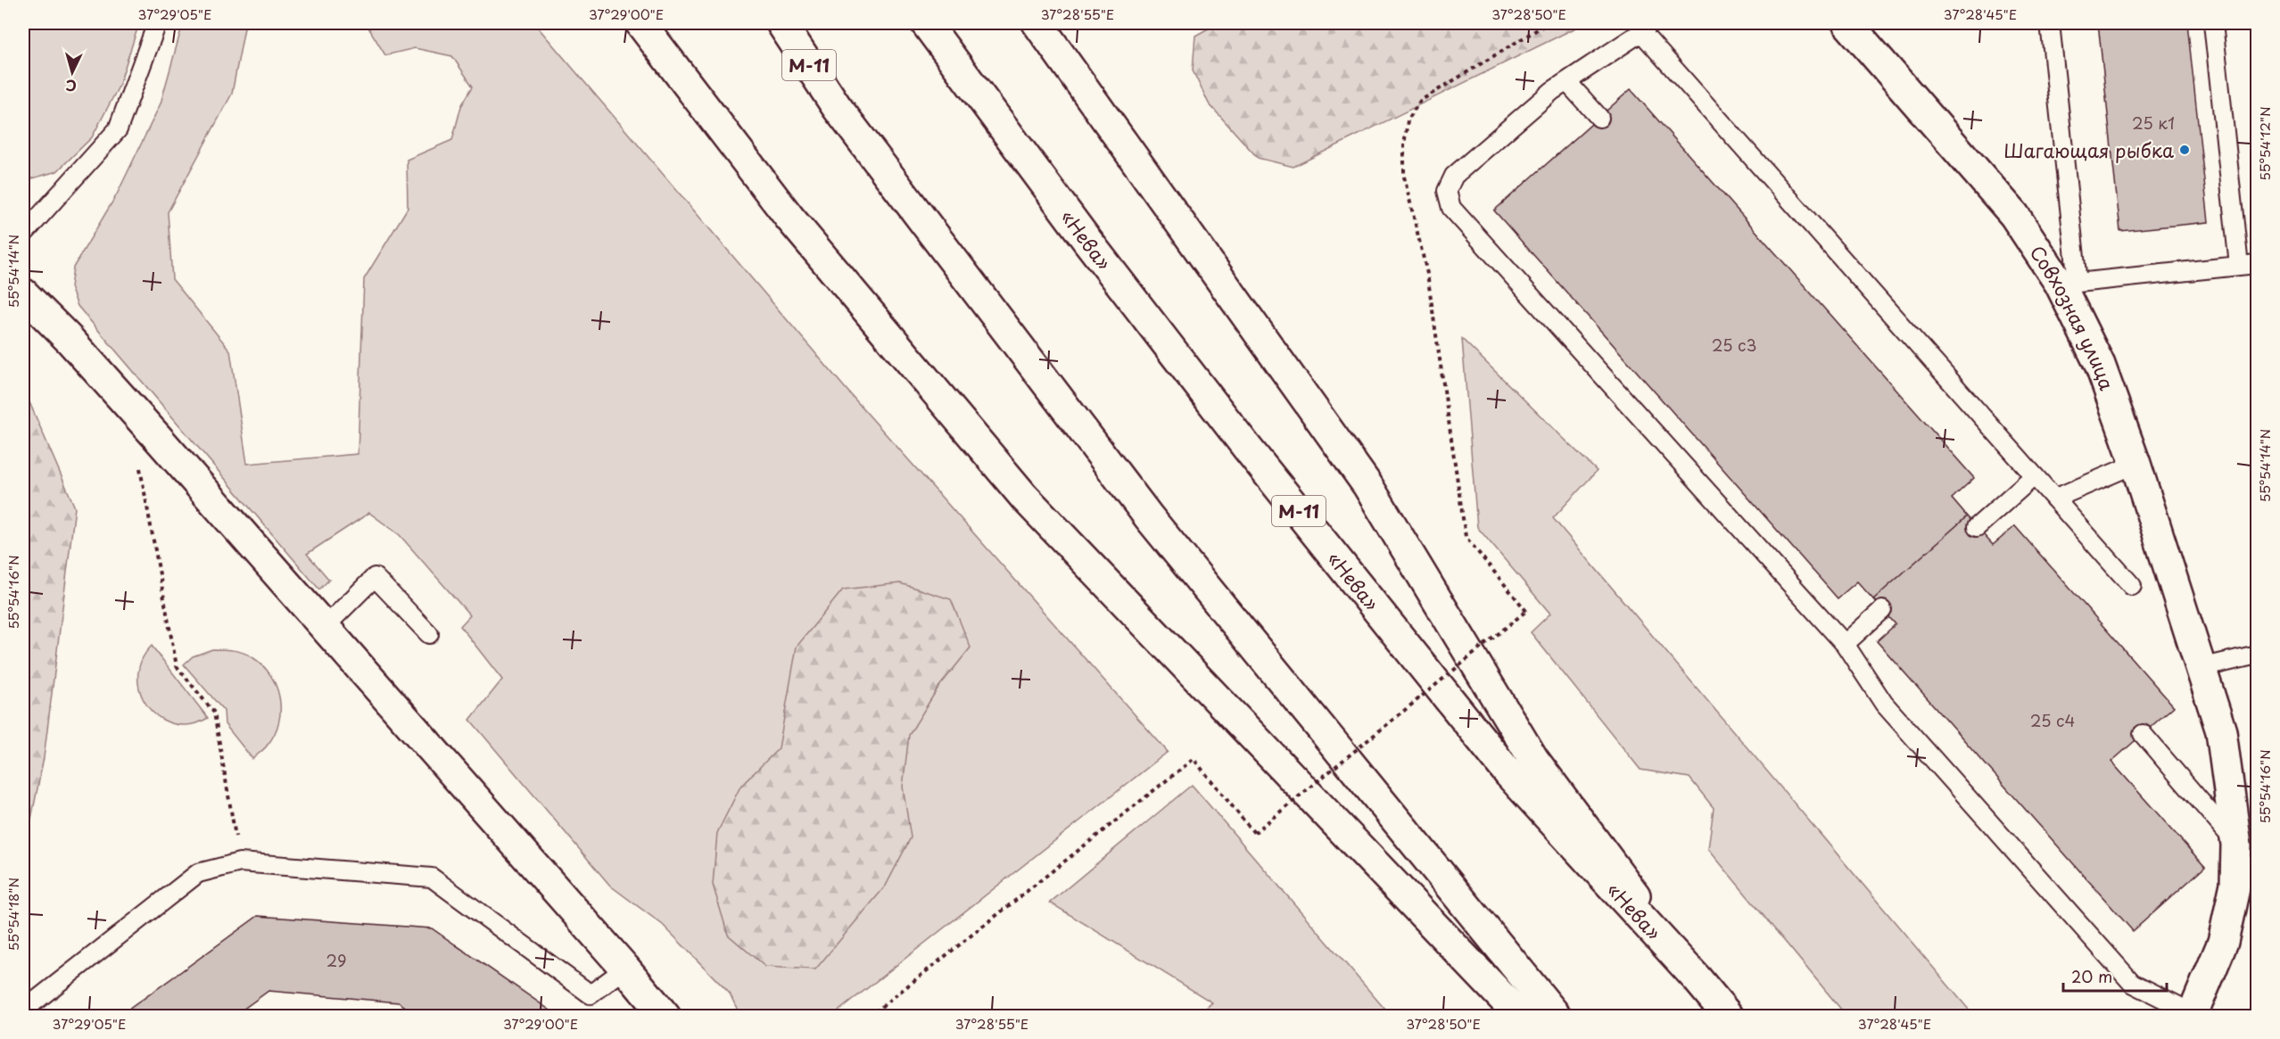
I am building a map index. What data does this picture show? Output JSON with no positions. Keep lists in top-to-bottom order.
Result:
{
  "streets": {
    "main road": ["М-11", "«Нева»", "Совхозная улица"]
  },
  "places": ["Шагающая рыбка"],
  "house_numbers": [
    "25 к1",
    "25 с3",
    "25 с4",
    "29"
  ],
  "scale_bar": "20 m",
  "north": "bottom",
  "coordinates": [
    "37°29'05\"E",
    "37°29'00\"E",
    "37°28'55\"E",
    "37°28'50\"E",
    "37°28'45\"E",
    "55°54'12\"N",
    "55°54'14\"N",
    "55°54'16\"N",
    "55°54'18\"N"
  ]
}
